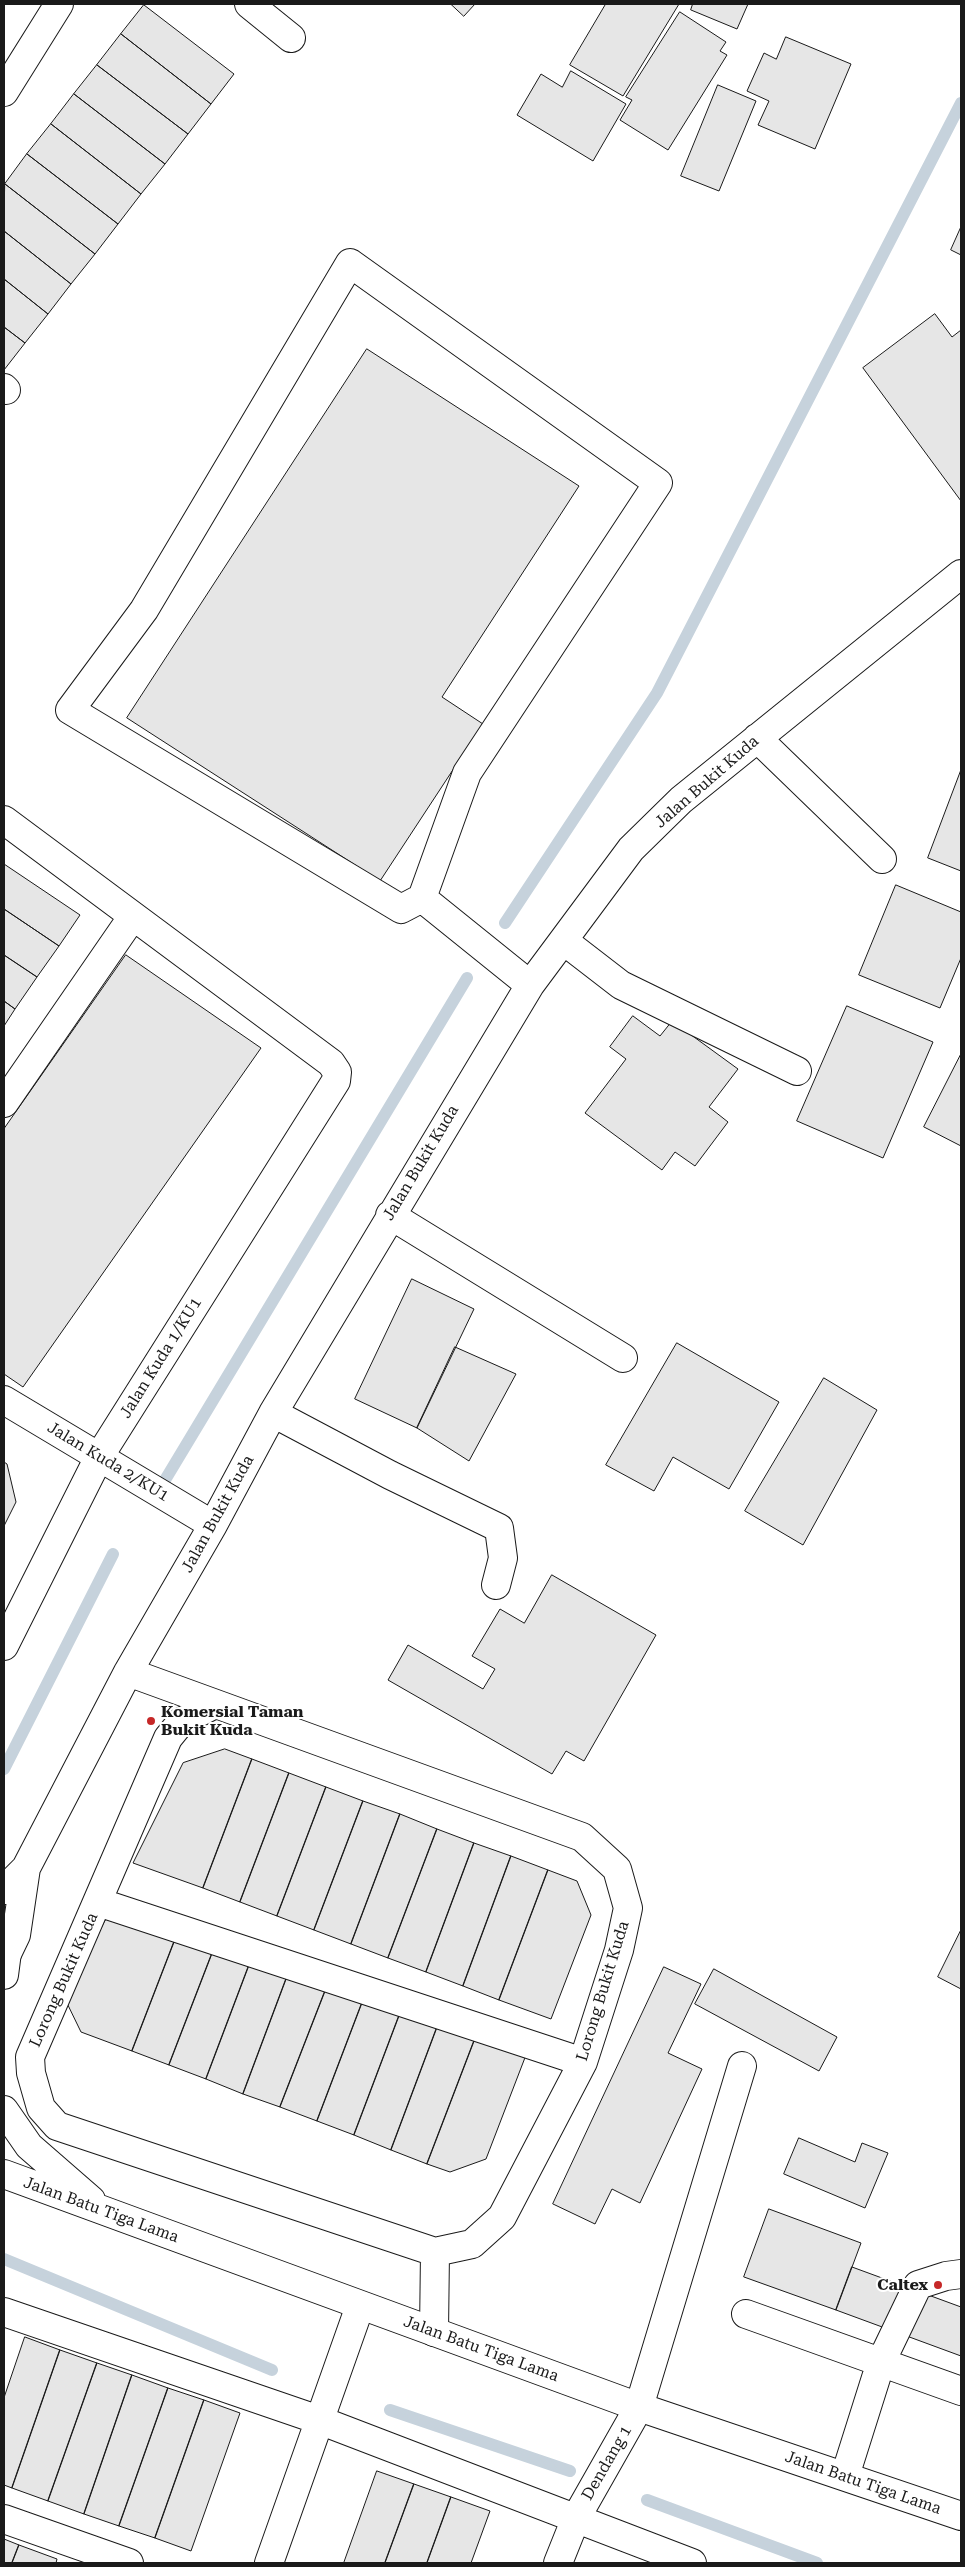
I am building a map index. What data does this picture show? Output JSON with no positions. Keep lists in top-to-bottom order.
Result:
{
  "streets": {
    "street": [
      "Jalan Bukit Kuda",
      "Jalan Kuda 1/KU1",
      "Jalan Kuda 2/KU1",
      "Lorong Bukit Kuda",
      "Jalan Batu Tiga Lama",
      "Dendang 1"
    ]
  },
  "crossings": [
    ["Jalan Bukit Kuda", "Jalan Kuda 2/KU1"],
    ["Jalan Bukit Kuda", "Lorong Bukit Kuda"],
    ["Jalan Kuda 1/KU1", "Jalan Kuda 2/KU1"],
    ["Jalan Batu Tiga Lama", "Dendang 1"]
  ],
  "places": ["Komersial Taman Bukit Kuda", "Caltex"]
}
